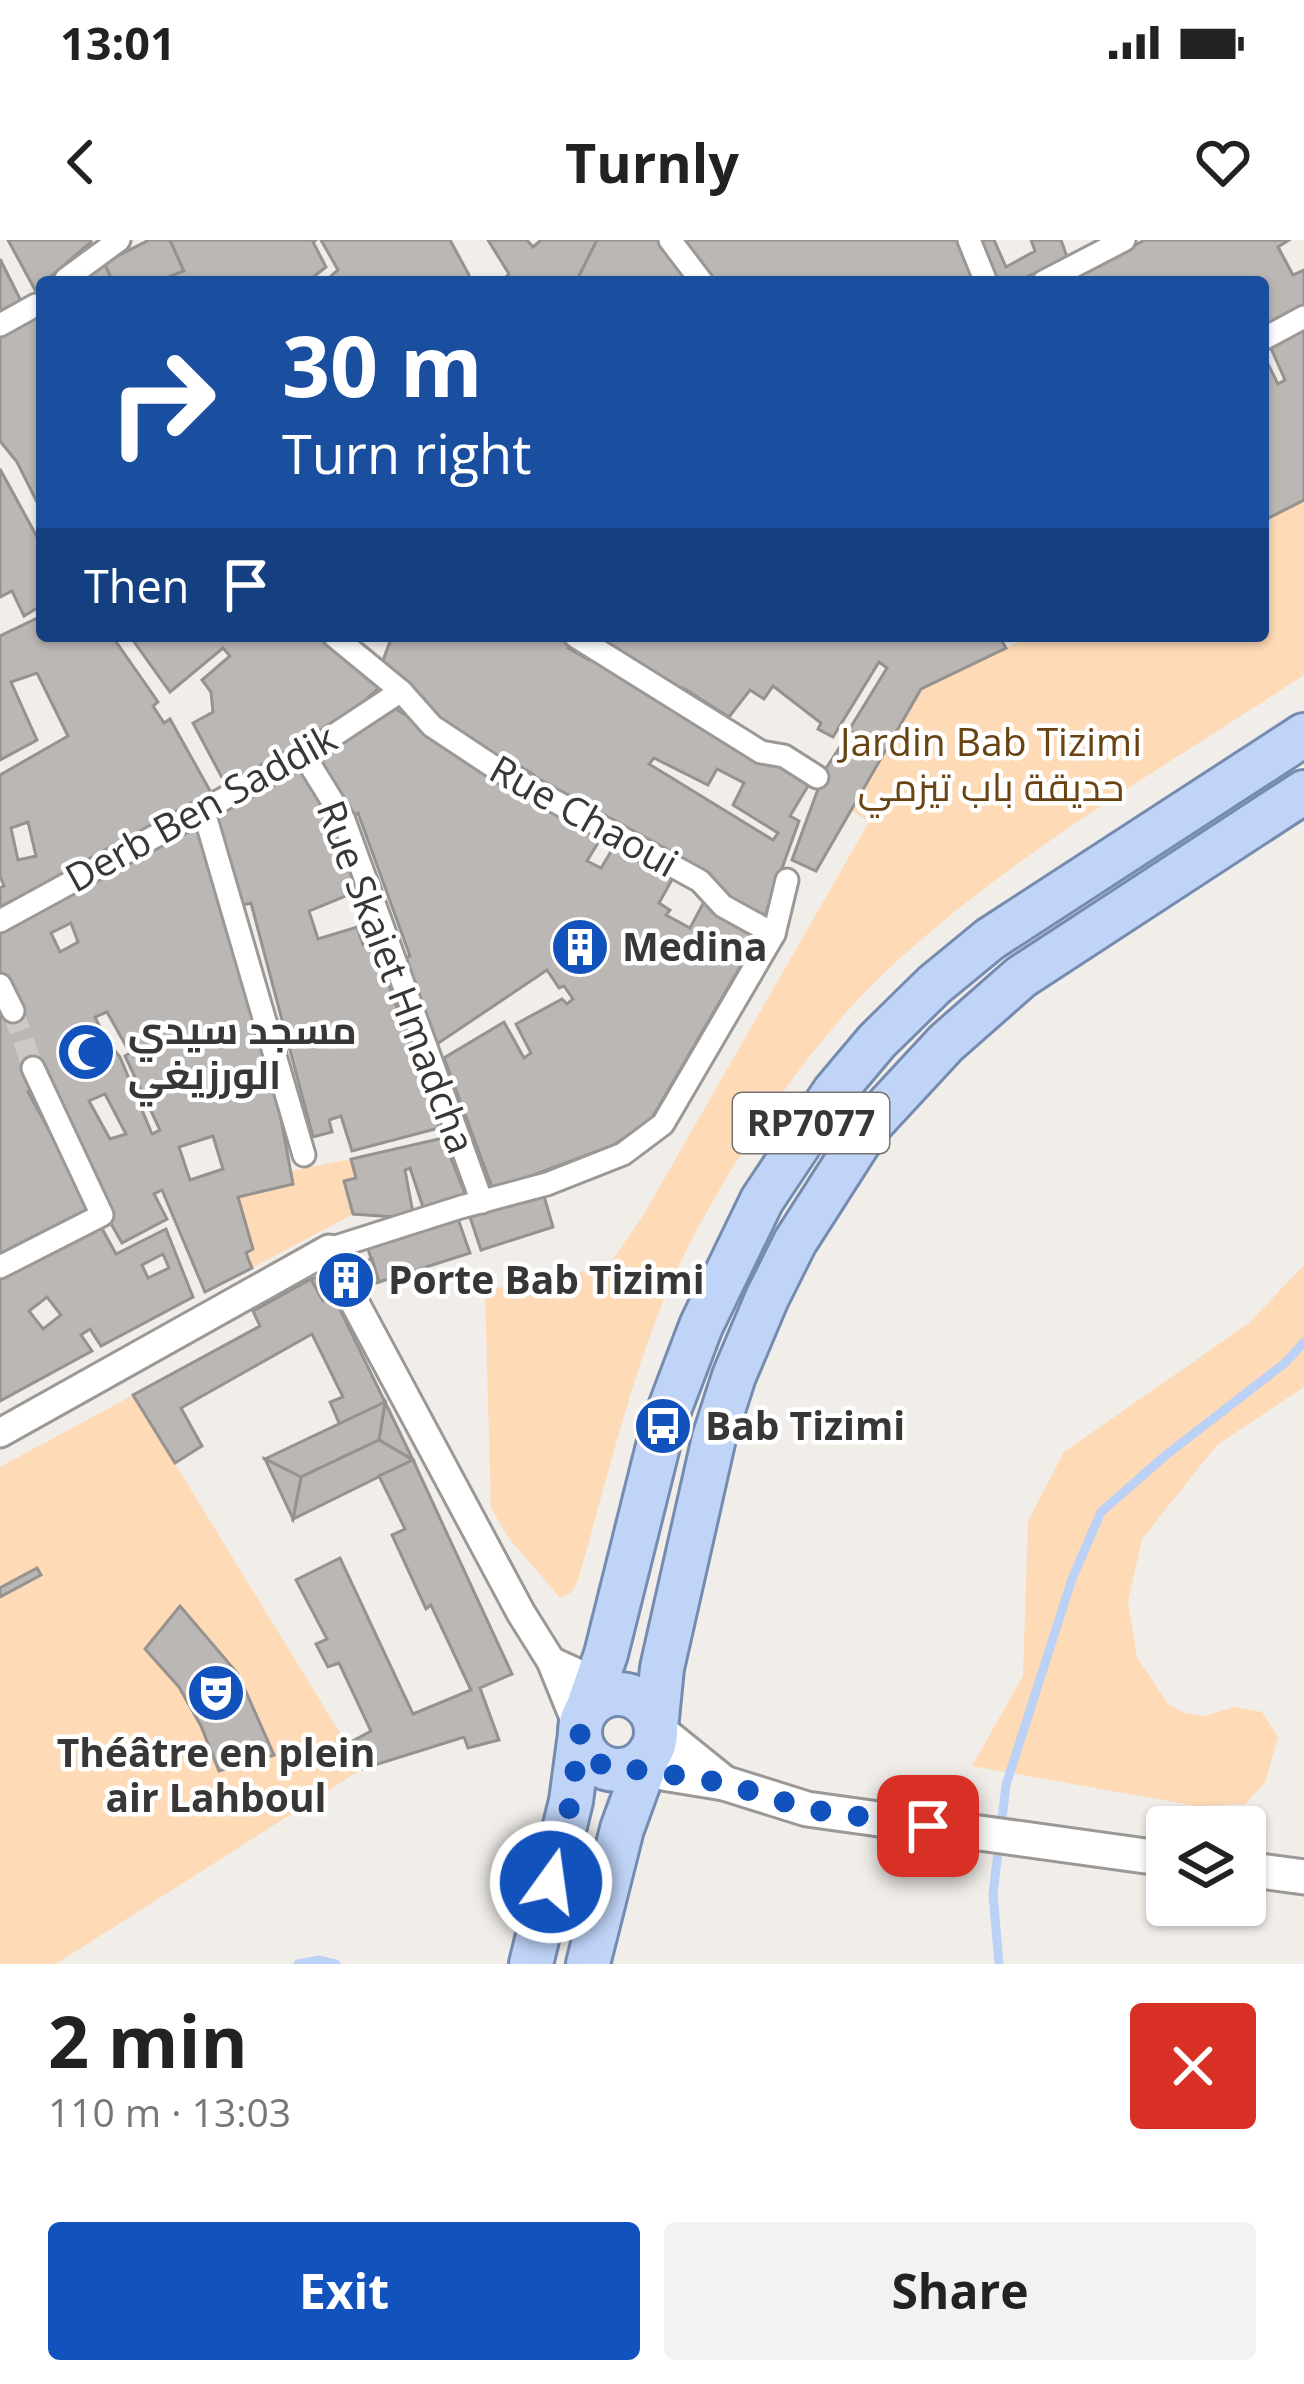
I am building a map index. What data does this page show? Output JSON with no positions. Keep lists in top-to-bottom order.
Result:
{
  "streets": {
    "main road": ["RP7077"],
    "street": ["Derb Ben Saddik", "Rue Chaoui", "Rue Skaiet Hmadcha"]
  },
  "crossings": [
    ["Derb Ben Saddik", "Rue Chaoui"],
    ["Derb Ben Saddik", "Rue Skaiet Hmadcha"]
  ],
  "parks": ["Jardin Bab Tizimi حديقة باب تيزمي"],
  "places": {
    "building": ["Medina", "Porte Bab Tizimi"],
    "mosque": ["مسجد سيدي الورزيغي"],
    "bus stop": ["Bab Tizimi"],
    "theatre": ["Théâtre en plein air Lahboul"]
  },
  "page": {
    "status": "13:01",
    "header": "Turnly",
    "turn": ["30 m", "Turn right"],
    "then": "Then",
    "heading": ["2 min", "110 m · 13:03"],
    "buttons": ["Exit", "Share"]
  }
}
